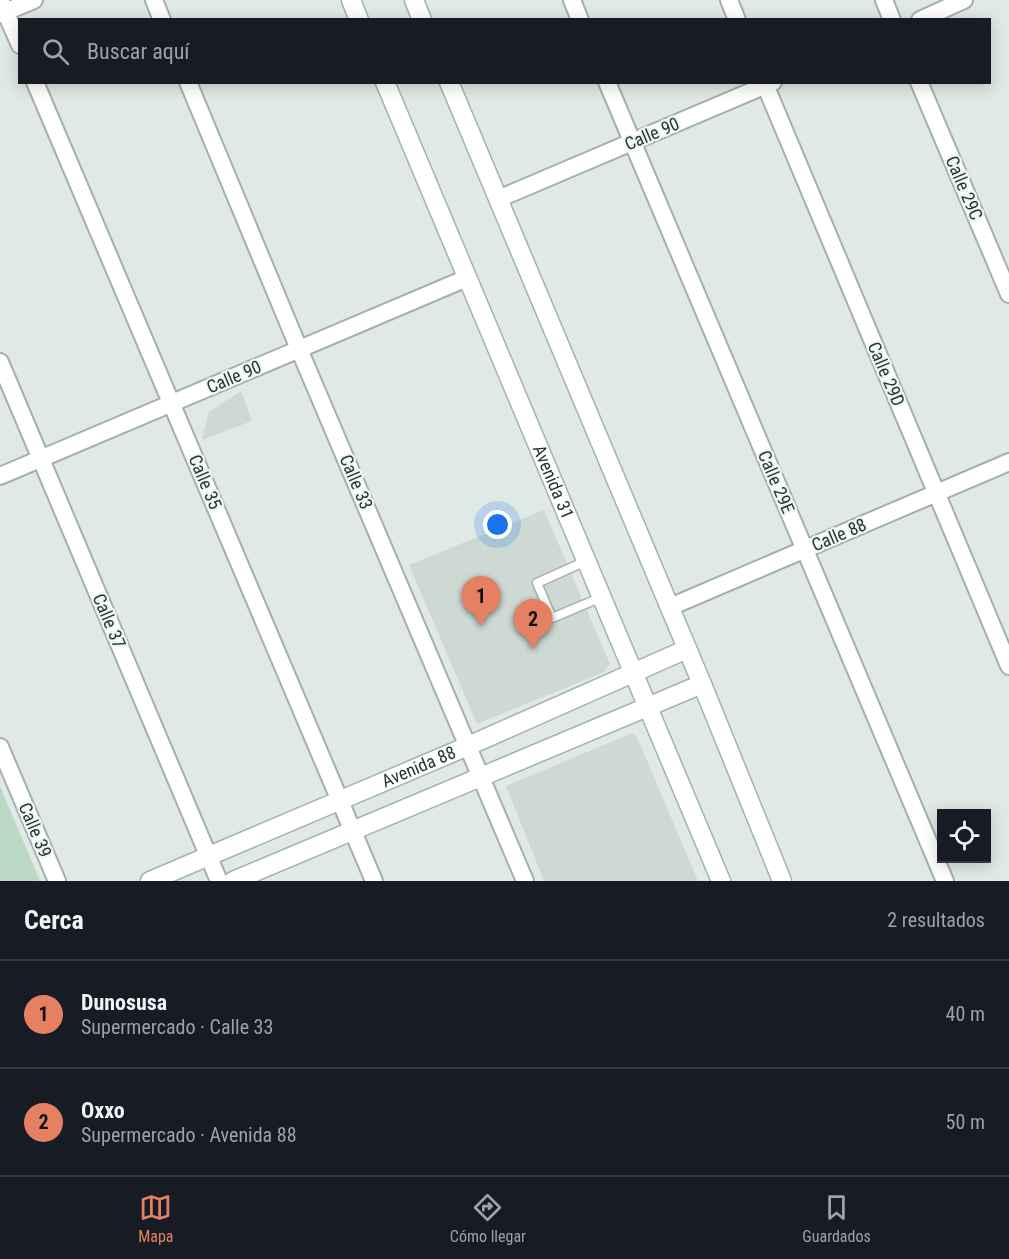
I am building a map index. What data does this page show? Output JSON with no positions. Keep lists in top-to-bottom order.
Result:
{
  "streets": {
    "main road": ["Avenida 31", "Avenida 88"],
    "street": [
      "Calle 90",
      "Calle 29C",
      "Calle 29D",
      "Calle 35",
      "Calle 33",
      "Calle 29E",
      "Calle 88",
      "Calle 37",
      "Calle 39"
    ]
  },
  "crossings": [
    ["Calle 90", "Calle 29D"],
    ["Calle 90", "Calle 35"],
    ["Calle 90", "Calle 33"],
    ["Calle 90", "Avenida 31"],
    ["Calle 90", "Calle 29E"],
    ["Calle 90", "Calle 37"],
    ["Calle 29D", "Calle 88"],
    ["Calle 35", "Avenida 88"],
    ["Calle 33", "Avenida 88"],
    ["Avenida 31", "Avenida 88"],
    ["Calle 29E", "Calle 88"],
    ["Calle 37", "Avenida 88"]
  ],
  "page": {
    "search": "Buscar aquí",
    "pins": ["1", "2"],
    "heading": ["Cerca", "2 resultados"],
    "list": [
      {
        "mark": "1",
        "name": "Dunosusa",
        "note": "Supermercado · Calle 33",
        "value": "40 m"
      },
      {
        "mark": "2",
        "name": "Oxxo",
        "note": "Supermercado · Avenida 88",
        "value": "50 m"
      }
    ],
    "nav": ["Mapa", "Cómo llegar", "Guardados"]
  }
}
